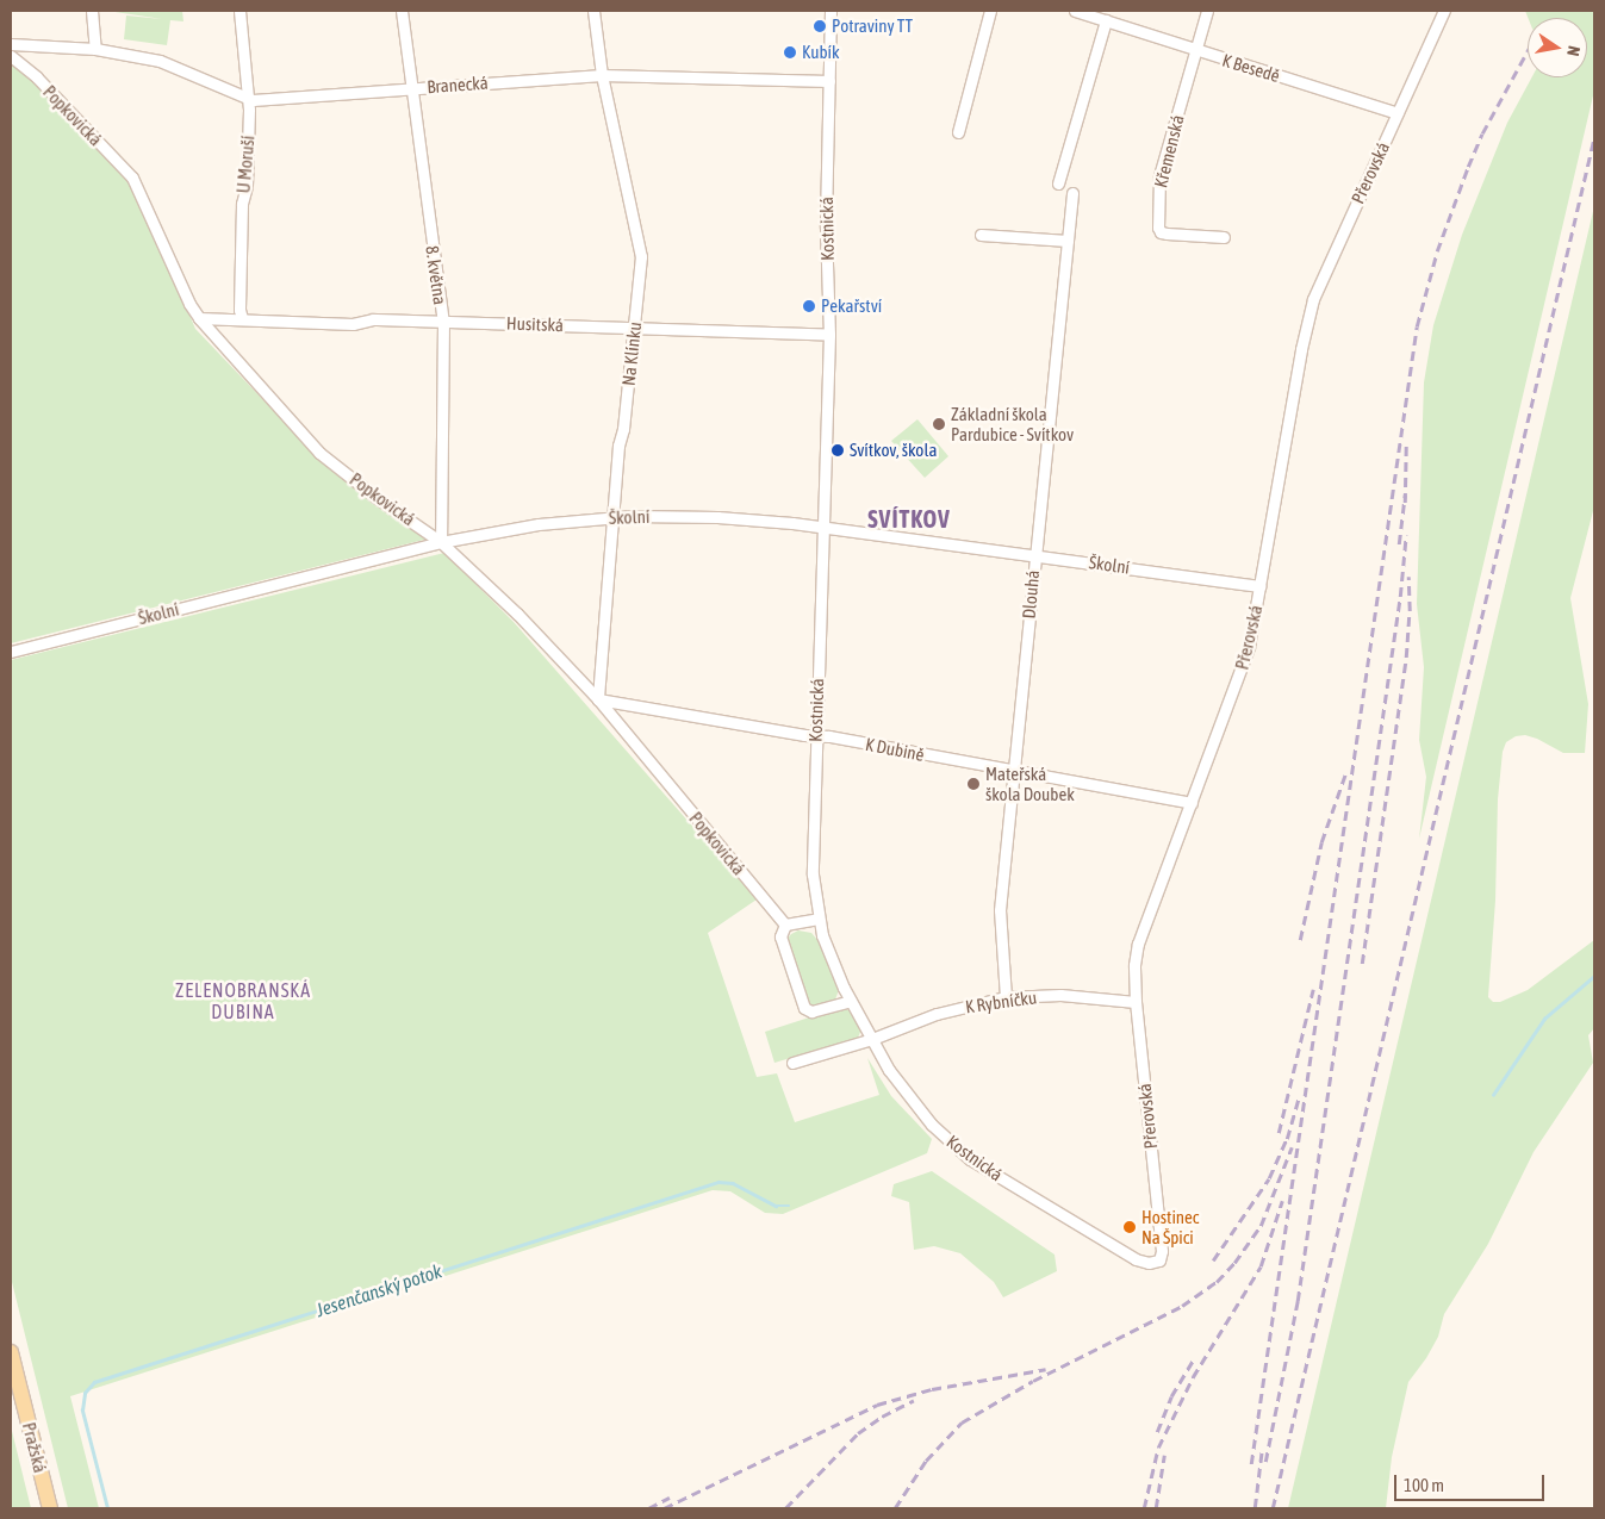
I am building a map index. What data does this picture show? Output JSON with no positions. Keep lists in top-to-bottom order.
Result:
{
  "streets": {
    "main road": ["Pražská"],
    "street": [
      "K Besedě",
      "Branecká",
      "Popkovická",
      "Křemenská",
      "U Moruší",
      "Přerovská",
      "Kostnická",
      "8. května",
      "Husitská",
      "Na Klínku",
      "Školní",
      "Dlouhá",
      "K Dubině",
      "K Rybníčku"
    ]
  },
  "crossings": [
    ["K Besedě", "Křemenská"],
    ["K Besedě", "Přerovská"],
    ["Branecká", "U Moruší"],
    ["Branecká", "Kostnická"],
    ["Branecká", "8. května"],
    ["Branecká", "Na Klínku"],
    ["Popkovická", "8. května"],
    ["Popkovická", "Husitská"],
    ["Popkovická", "Na Klínku"],
    ["Popkovická", "Školní"],
    ["Popkovická", "K Dubině"],
    ["U Moruší", "Husitská"],
    ["Přerovská", "Kostnická"],
    ["Přerovská", "Školní"],
    ["Přerovská", "K Dubině"],
    ["Přerovská", "K Rybníčku"],
    ["Kostnická", "Husitská"],
    ["Kostnická", "Školní"],
    ["Kostnická", "K Dubině"],
    ["Kostnická", "K Rybníčku"],
    ["8. května", "Husitská"],
    ["8. května", "Školní"],
    ["Husitská", "Na Klínku"],
    ["Na Klínku", "Školní"],
    ["Na Klínku", "K Dubině"],
    ["Školní", "Dlouhá"],
    ["Dlouhá", "K Dubině"],
    ["Dlouhá", "K Rybníčku"]
  ],
  "districts": ["SVÍTKOV", "ZELENOBRANSKÁ DUBINA"],
  "water": ["Jesenčanský potok"],
  "places": [
    "Potraviny TT",
    "Kubík",
    "Pekařství",
    "Základní škola Pardubice - Svítkov",
    "Svítkov, škola",
    "Mateřská škola Doubek",
    "Hostinec Na Špici"
  ],
  "scale_bar": "100 m",
  "north": "right"
}
